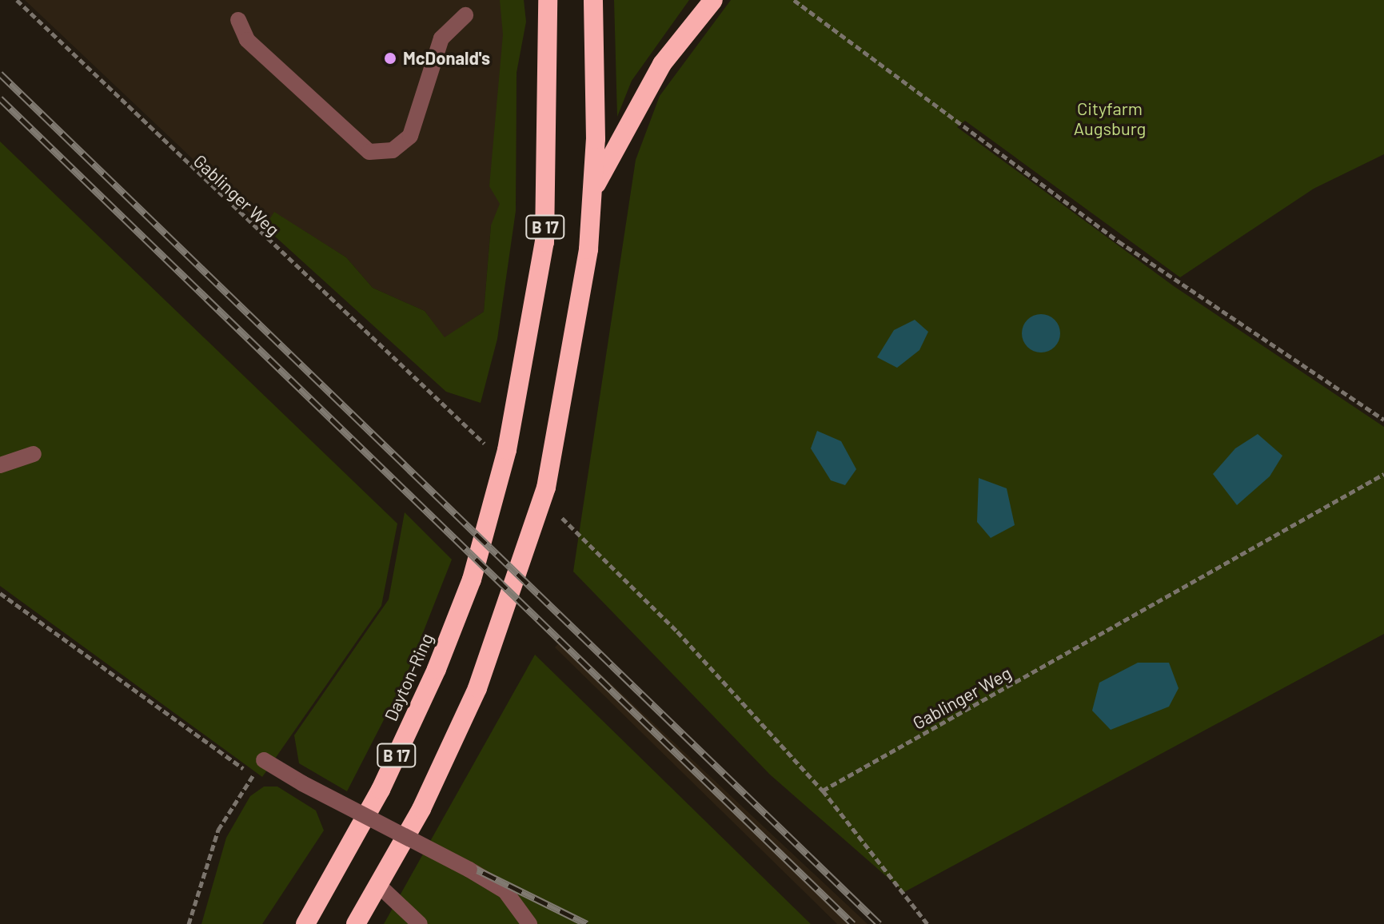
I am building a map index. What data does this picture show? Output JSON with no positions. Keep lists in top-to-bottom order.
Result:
{
  "streets": {
    "highway": ["B 17", "Dayton-Ring"],
    "path": ["Gablinger Weg"]
  },
  "parks": ["Cityfarm Augsburg"],
  "places": ["McDonald's"]
}
